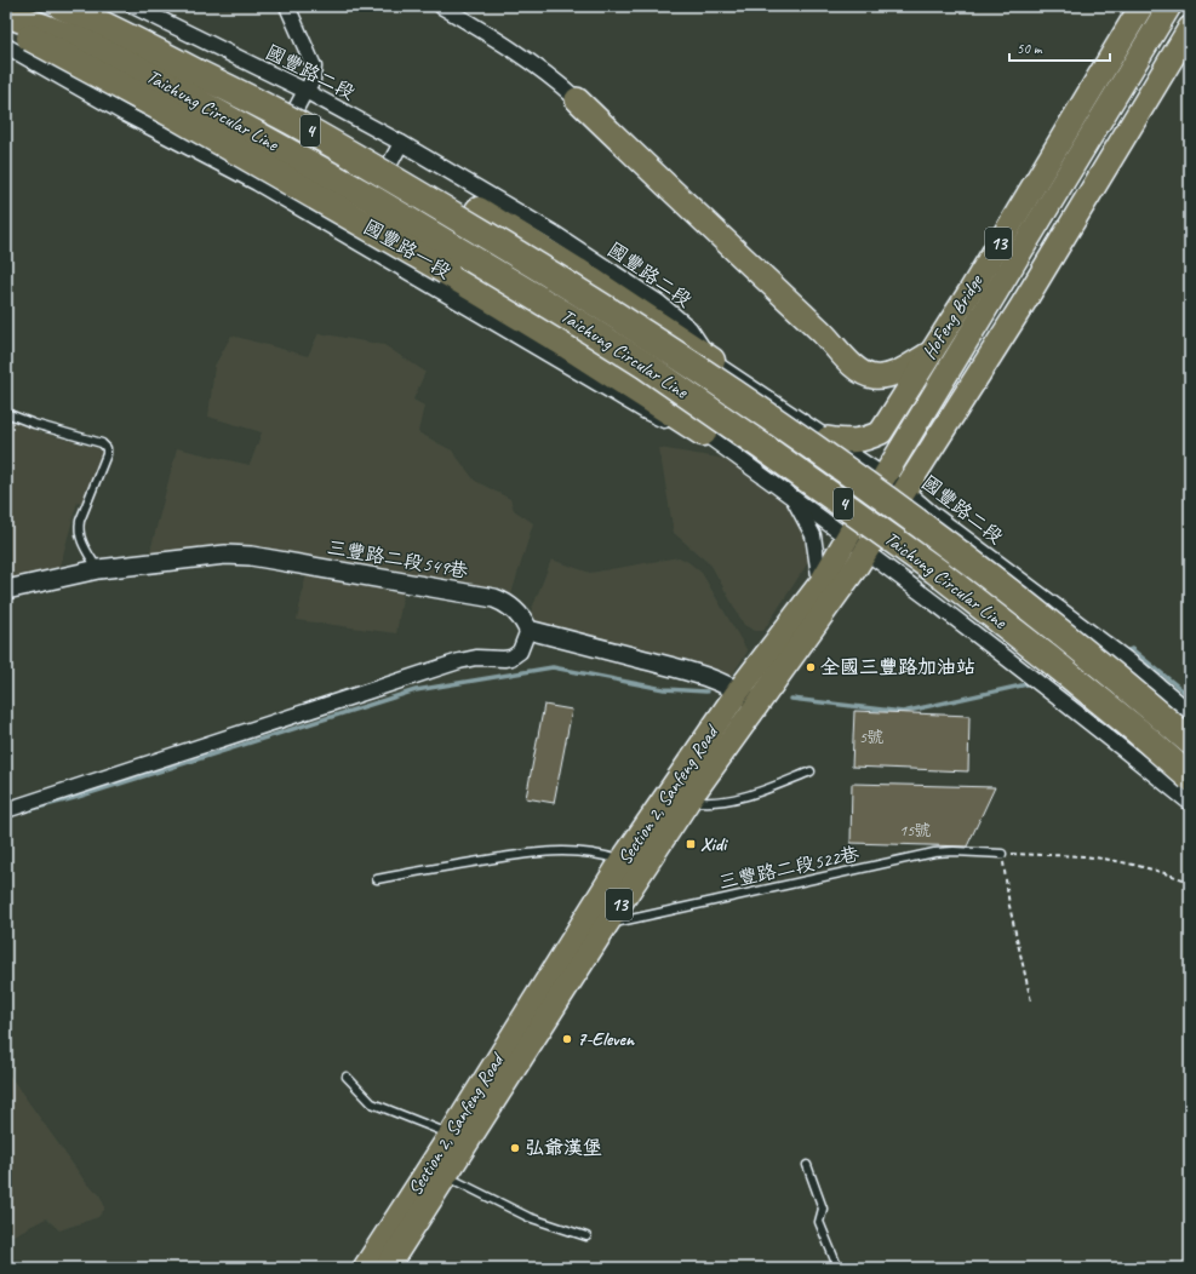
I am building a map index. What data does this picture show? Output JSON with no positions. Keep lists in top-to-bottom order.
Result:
{
  "streets": {
    "highway": ["Taichung Circular Line", "4"],
    "main road": ["13", "HoFeng Bridge", "Section 2, Sanfeng Road"],
    "street": ["國豐路二段", "國豐路一段", "三豐路二段549巷"],
    "lane": ["三豐路二段522巷"]
  },
  "crossings": [
    ["國豐路二段", "13"],
    ["國豐路二段", "HoFeng Bridge"],
    ["國豐路二段", "Section 2, Sanfeng Road"],
    ["13", "Section 2, Sanfeng Road"],
    ["HoFeng Bridge", "Section 2, Sanfeng Road"],
    ["Section 2, Sanfeng Road", "三豐路二段522巷"]
  ],
  "places": {
    "other": ["全國三豐路加油站", "7-Eleven", "弘爺漢堡"],
    "transit": ["Xidi"]
  },
  "house_numbers": ["5號", "15號"],
  "scale_bar": "50 m"
}
